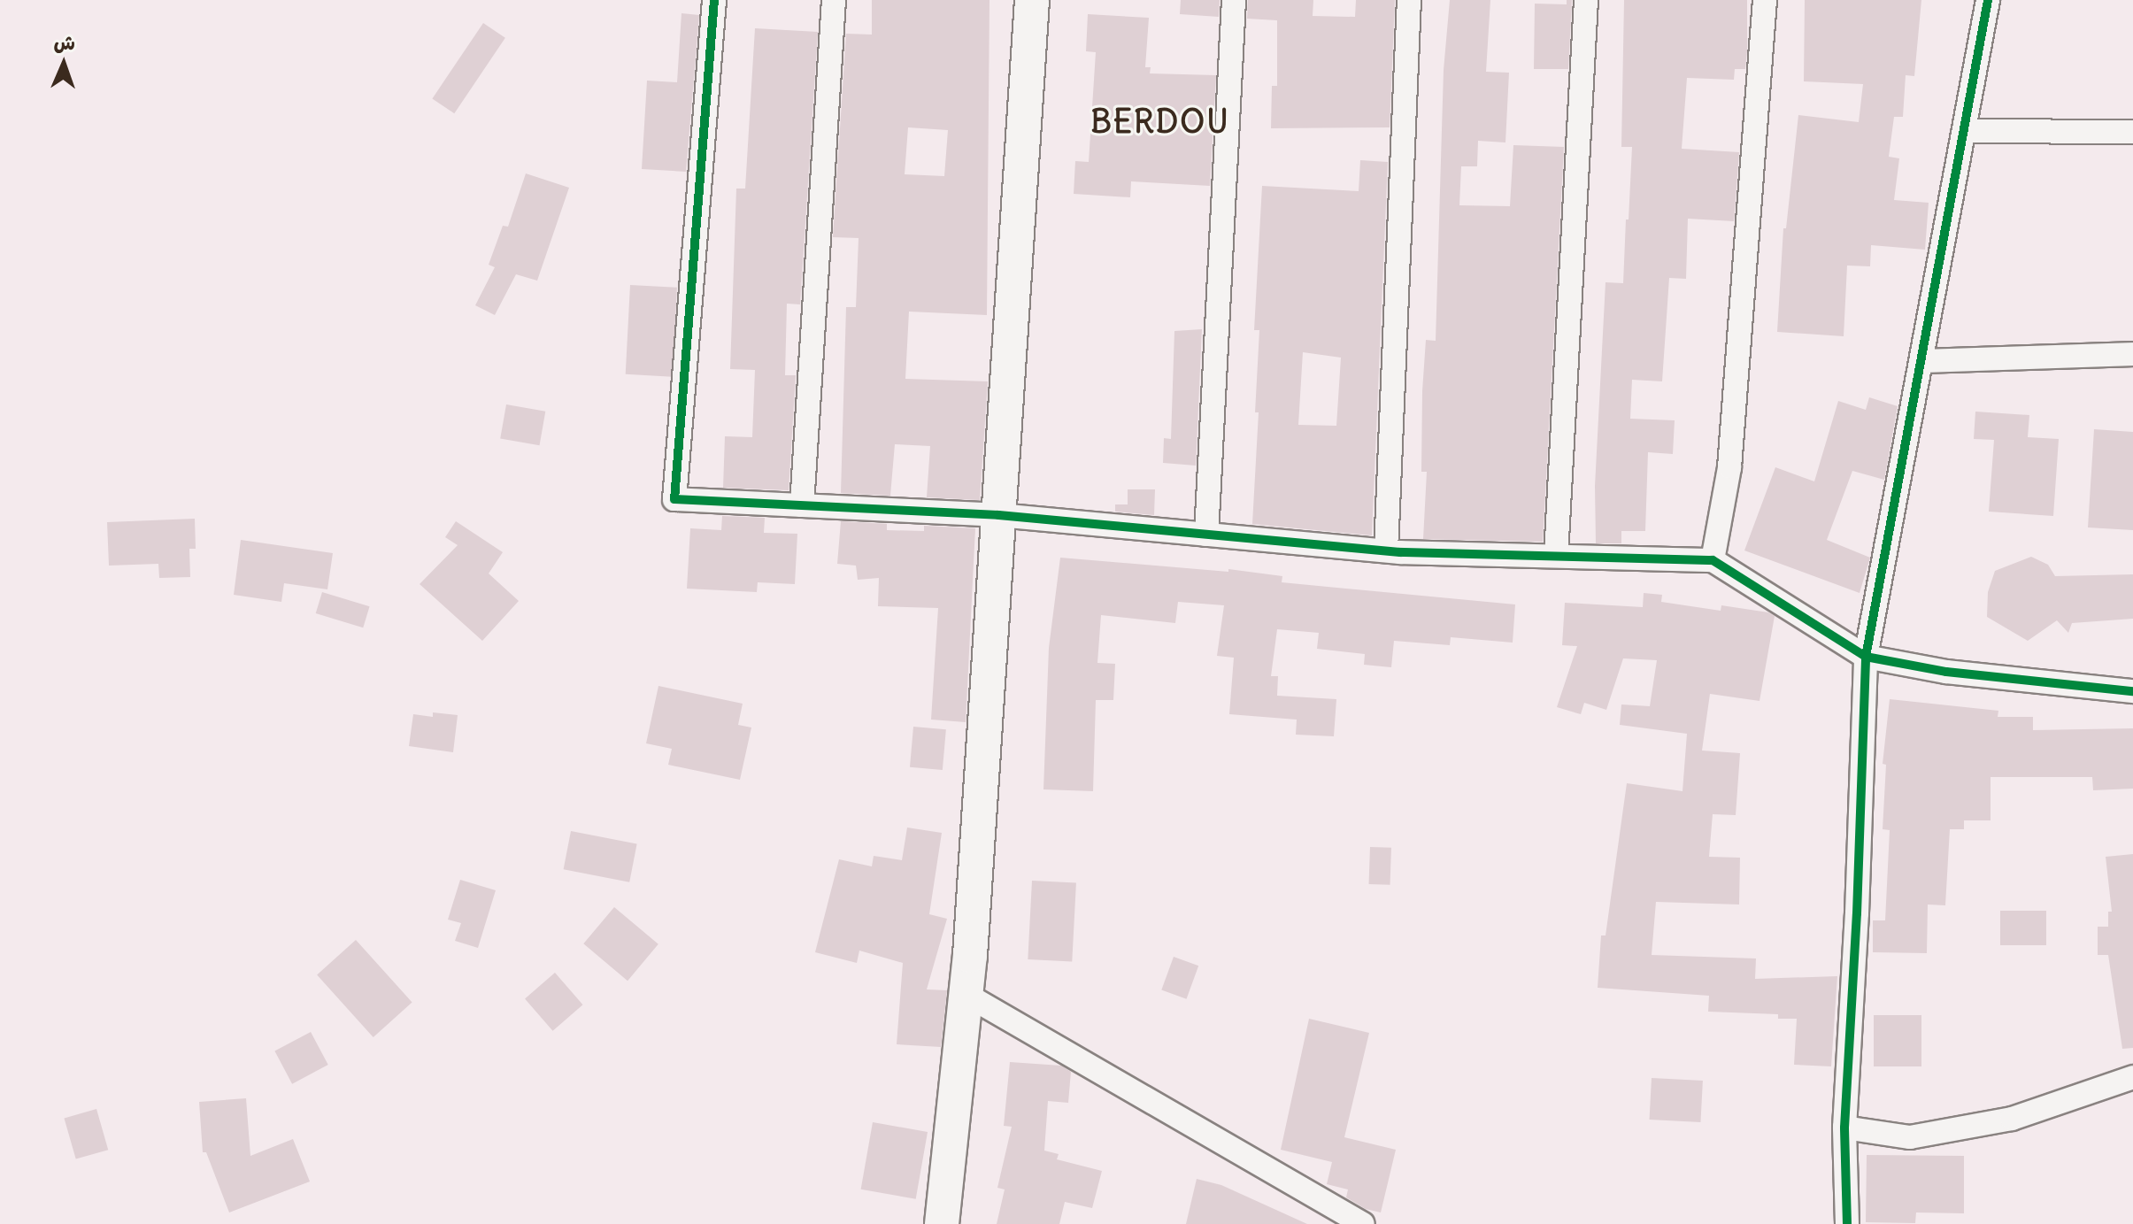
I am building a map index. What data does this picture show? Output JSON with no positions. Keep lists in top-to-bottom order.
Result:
{
  "districts": ["BERDOU"],
  "north": "top"
}
